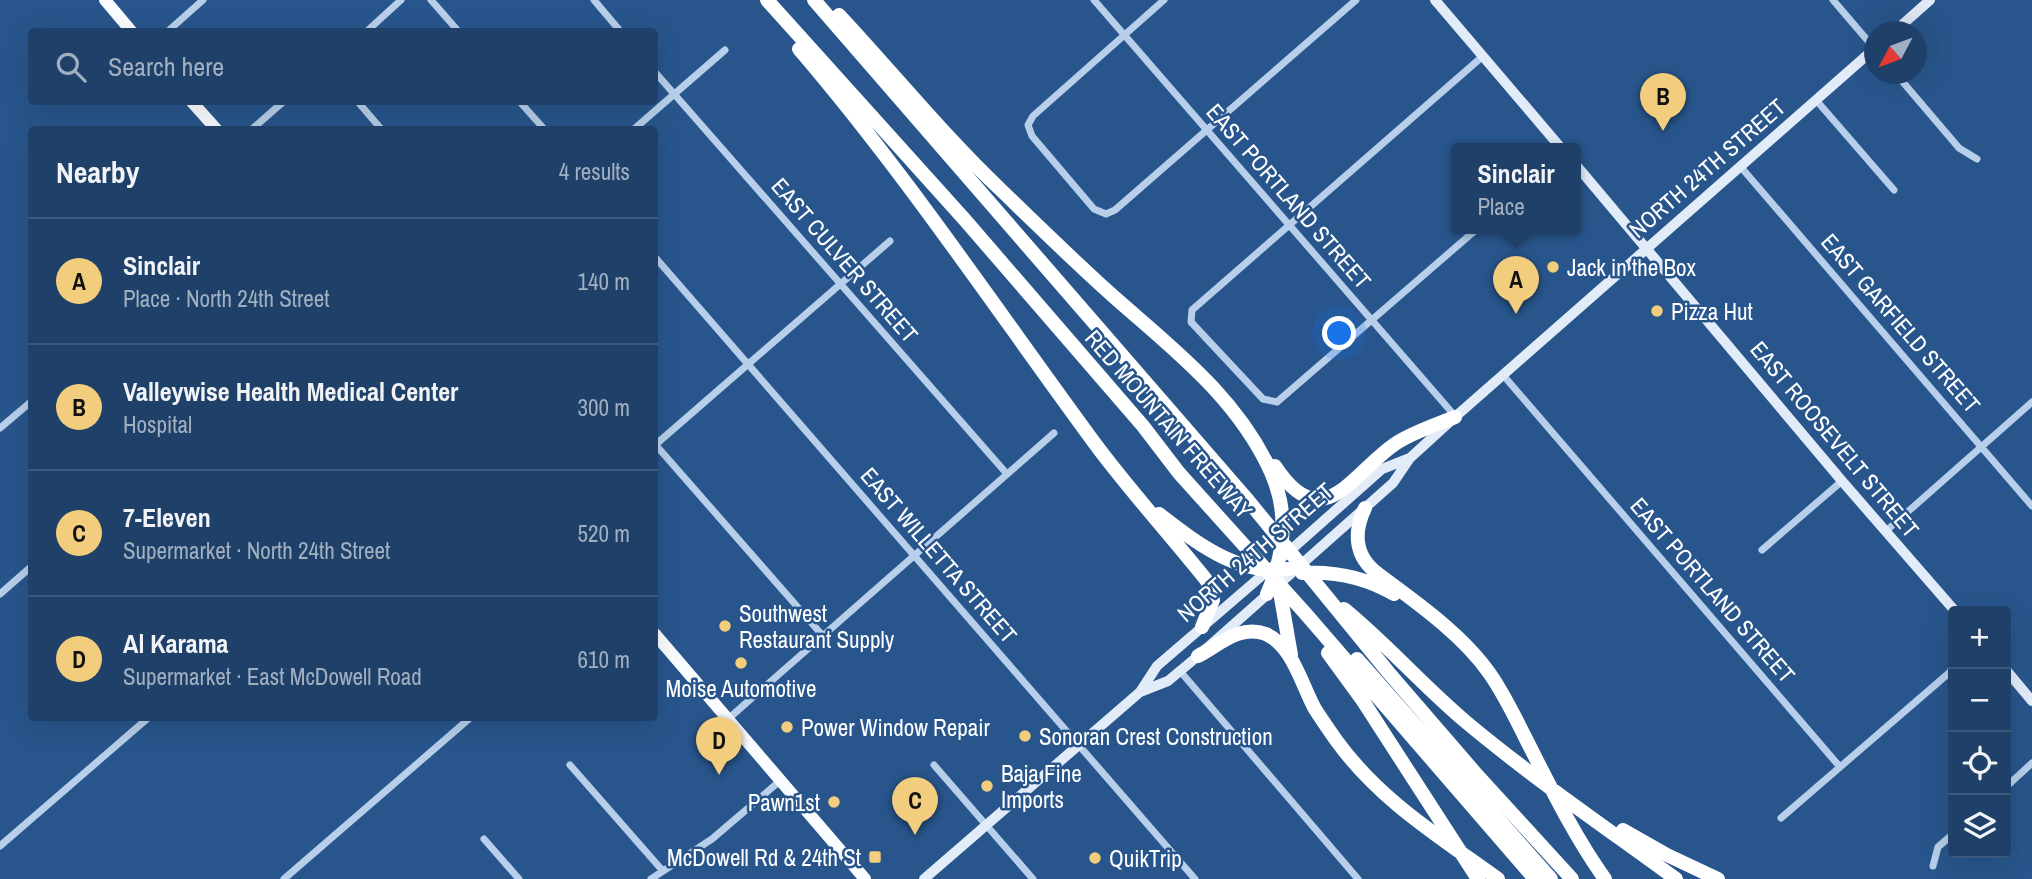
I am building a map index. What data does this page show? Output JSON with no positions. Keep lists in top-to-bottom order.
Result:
{
  "streets": {
    "highway": ["RED MOUNTAIN FREEWAY"],
    "main road": ["NORTH 24TH STREET", "EAST ROOSEVELT STREET"],
    "street": [
      "EAST PORTLAND STREET",
      "EAST CULVER STREET",
      "EAST GARFIELD STREET",
      "EAST WILLETTA STREET"
    ]
  },
  "crossings": [
    ["NORTH 24TH STREET", "EAST PORTLAND STREET"],
    ["NORTH 24TH STREET", "EAST GARFIELD STREET"],
    ["NORTH 24TH STREET", "RED MOUNTAIN FREEWAY"],
    ["NORTH 24TH STREET", "EAST ROOSEVELT STREET"],
    ["NORTH 24TH STREET", "EAST WILLETTA STREET"]
  ],
  "places": {
    "other": [
      "Jack in the Box",
      "Pizza Hut",
      "Southwest Restaurant Supply",
      "Moise Automotive",
      "Power Window Repair",
      "Sonoran Crest Construction",
      "Baja Fine Imports",
      "Pawn1st",
      "QuikTrip"
    ],
    "transit": ["McDowell Rd & 24th St"]
  },
  "north": "bottom left",
  "page": {
    "search": "Search here",
    "pins": [
      "B",
      "A",
      "D",
      "C"
    ],
    "heading": ["Nearby", "4 results"],
    "popup": ["Sinclair", "Place"],
    "list": [
      {
        "mark": "A",
        "name": "Sinclair",
        "note": "Place · North 24th Street",
        "value": "140 m"
      },
      {
        "mark": "B",
        "name": "Valleywise Health Medical Center",
        "note": "Hospital",
        "value": "300 m"
      },
      {
        "mark": "C",
        "name": "7-Eleven",
        "note": "Supermarket · North 24th Street",
        "value": "520 m"
      },
      {
        "mark": "D",
        "name": "Al Karama",
        "note": "Supermarket · East McDowell Road",
        "value": "610 m"
      }
    ],
    "map_buttons": ["+", "−"]
  }
}
